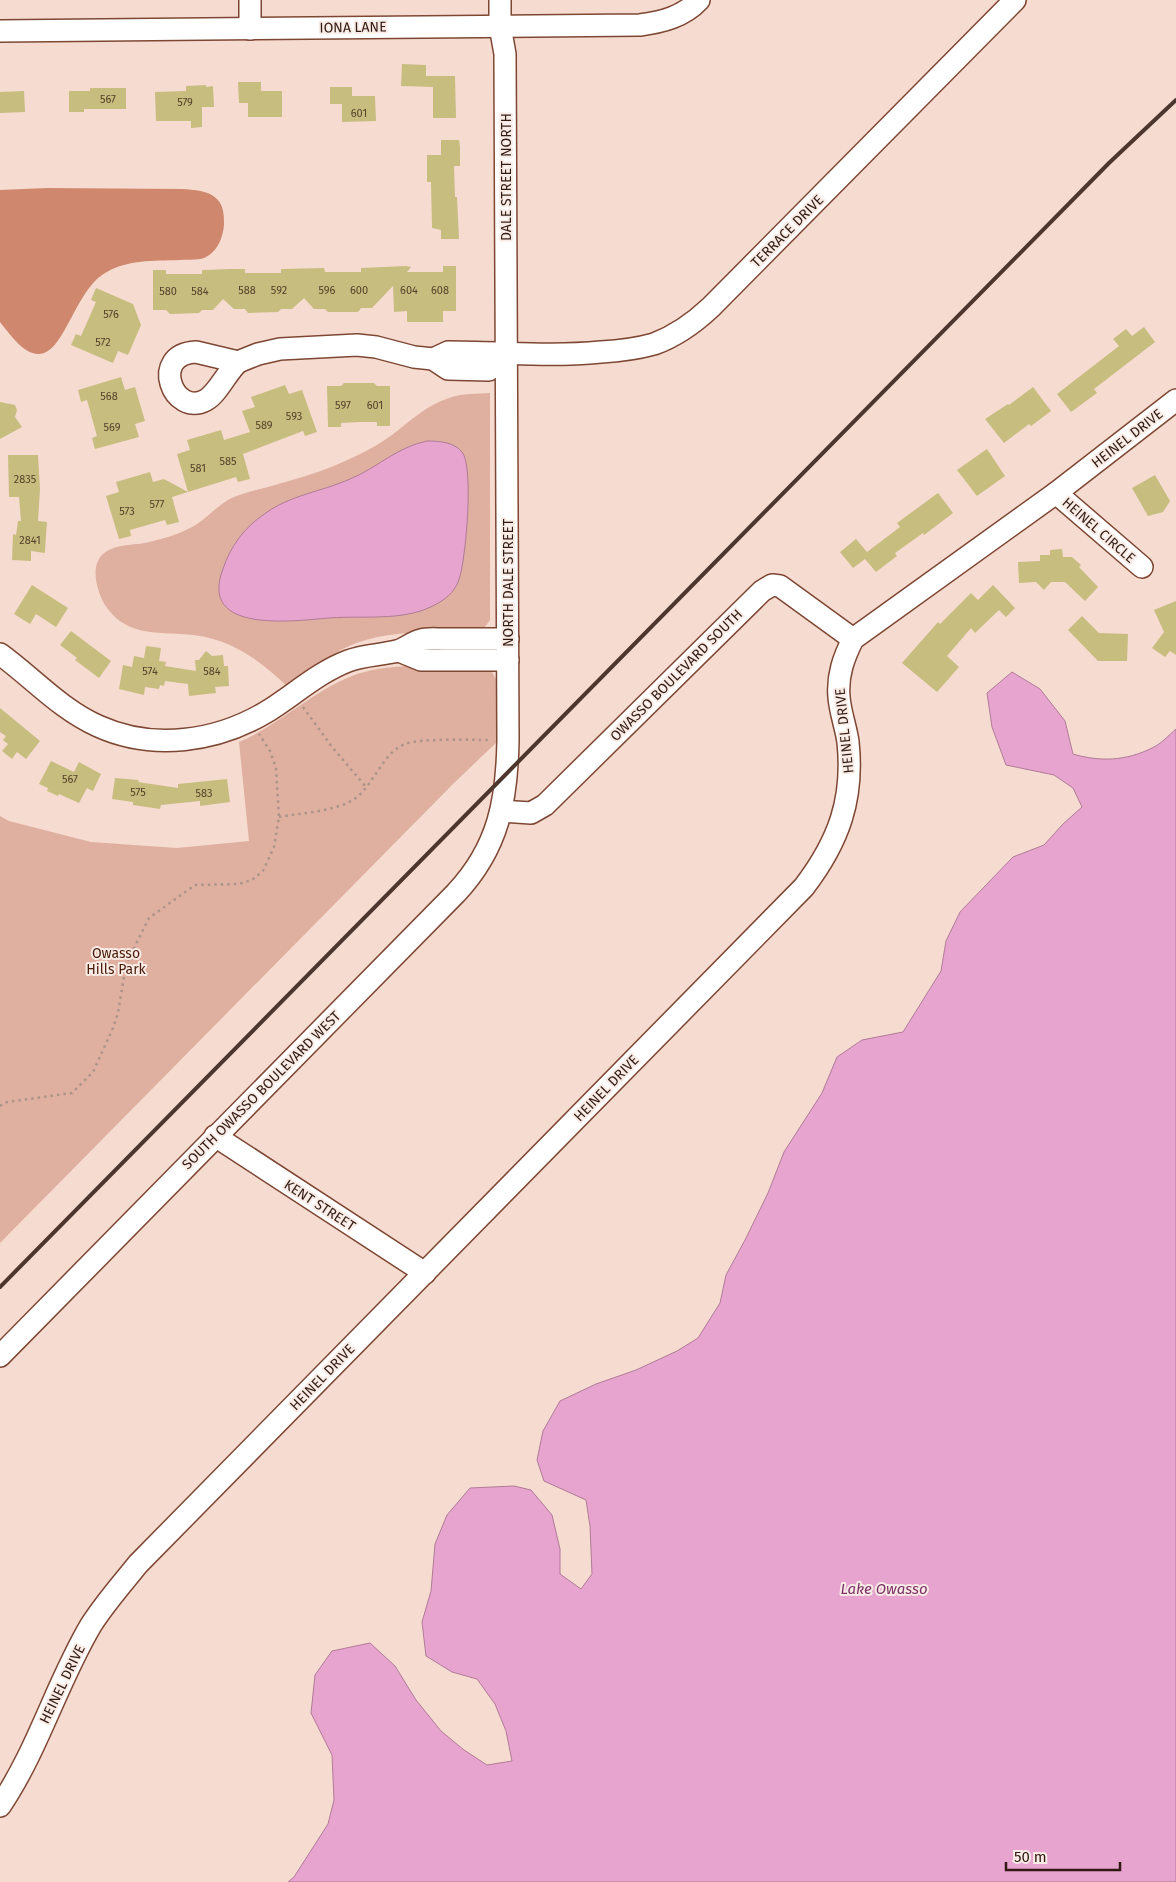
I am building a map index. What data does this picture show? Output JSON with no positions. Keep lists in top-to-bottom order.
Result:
{
  "streets": {
    "street": [
      "IONA LANE",
      "DALE STREET NORTH",
      "TERRACE DRIVE",
      "HEINEL DRIVE",
      "HEINEL CIRCLE",
      "NORTH DALE STREET",
      "OWASSO BOULEVARD SOUTH",
      "SOUTH OWASSO BOULEVARD WEST",
      "KENT STREET"
    ]
  },
  "crossings": [
    ["IONA LANE", "DALE STREET NORTH"],
    ["DALE STREET NORTH", "TERRACE DRIVE"],
    ["DALE STREET NORTH", "NORTH DALE STREET"],
    ["TERRACE DRIVE", "NORTH DALE STREET"],
    ["HEINEL DRIVE", "HEINEL CIRCLE"],
    ["HEINEL DRIVE", "OWASSO BOULEVARD SOUTH"],
    ["HEINEL DRIVE", "KENT STREET"],
    ["NORTH DALE STREET", "OWASSO BOULEVARD SOUTH"],
    ["NORTH DALE STREET", "SOUTH OWASSO BOULEVARD WEST"],
    ["OWASSO BOULEVARD SOUTH", "SOUTH OWASSO BOULEVARD WEST"],
    ["SOUTH OWASSO BOULEVARD WEST", "KENT STREET"]
  ],
  "water": ["Lake Owasso"],
  "parks": ["Owasso Hills Park"],
  "house_numbers": [
    "567",
    "579",
    "601",
    "588",
    "592",
    "596",
    "600",
    "604",
    "608",
    "580",
    "584",
    "576",
    "572",
    "568",
    "597",
    "601",
    "593",
    "589",
    "569",
    "585",
    "581",
    "2835",
    "577",
    "573",
    "2841",
    "574",
    "584",
    "567",
    "575",
    "583"
  ],
  "scale_bar": "50 m"
}
